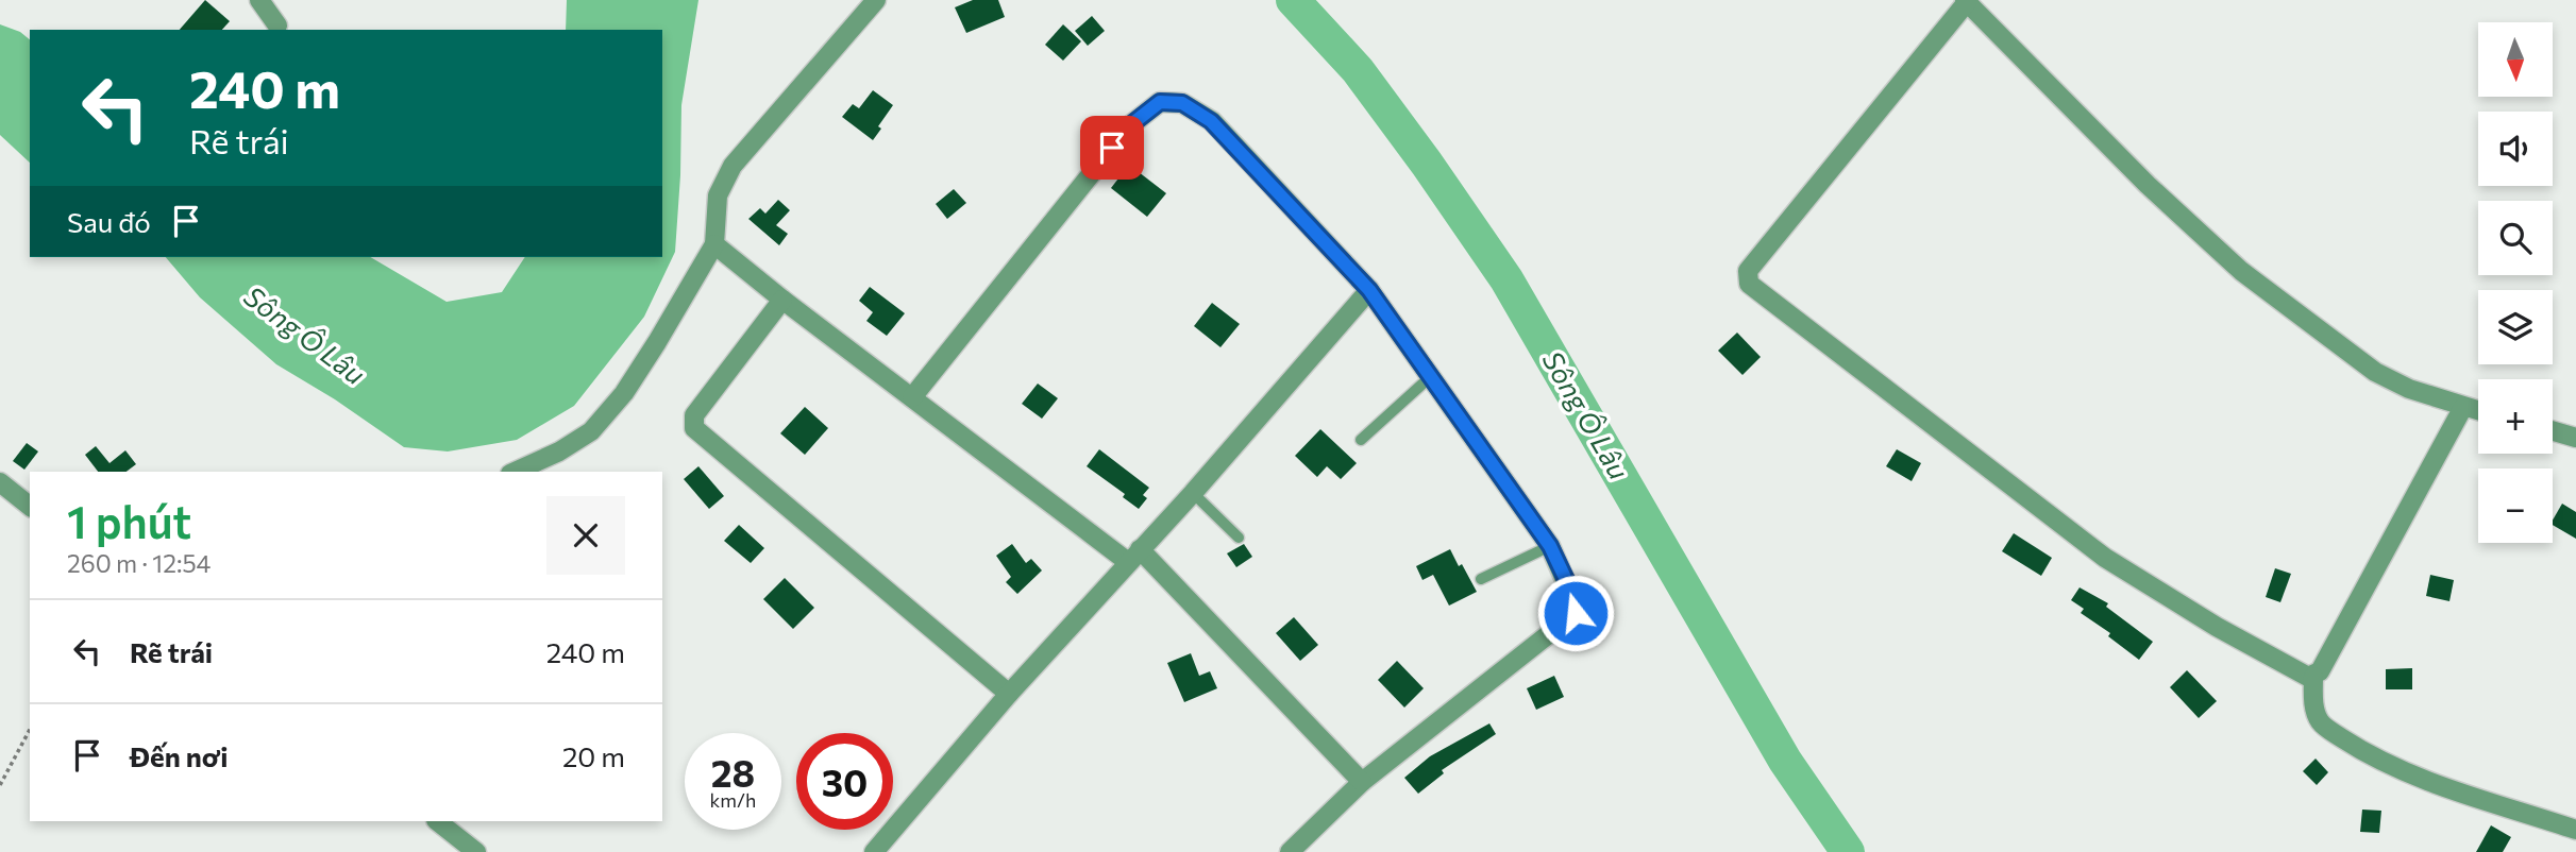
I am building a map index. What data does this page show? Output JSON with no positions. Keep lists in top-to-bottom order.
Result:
{
  "water": ["Sông Ô Lâu"],
  "north": "bottom",
  "page": {
    "map_buttons": ["+", "−"],
    "turn": ["240 m", "Rẽ trái"],
    "then": "Sau đó",
    "heading": ["1 phút", "260 m · 12:54"],
    "list": [
      {
        "name": "Rẽ trái",
        "value": "240 m"
      },
      {
        "name": "Đến nơi",
        "value": "20 m"
      }
    ],
    "speed": "28 km/h",
    "limit": "30"
  }
}
